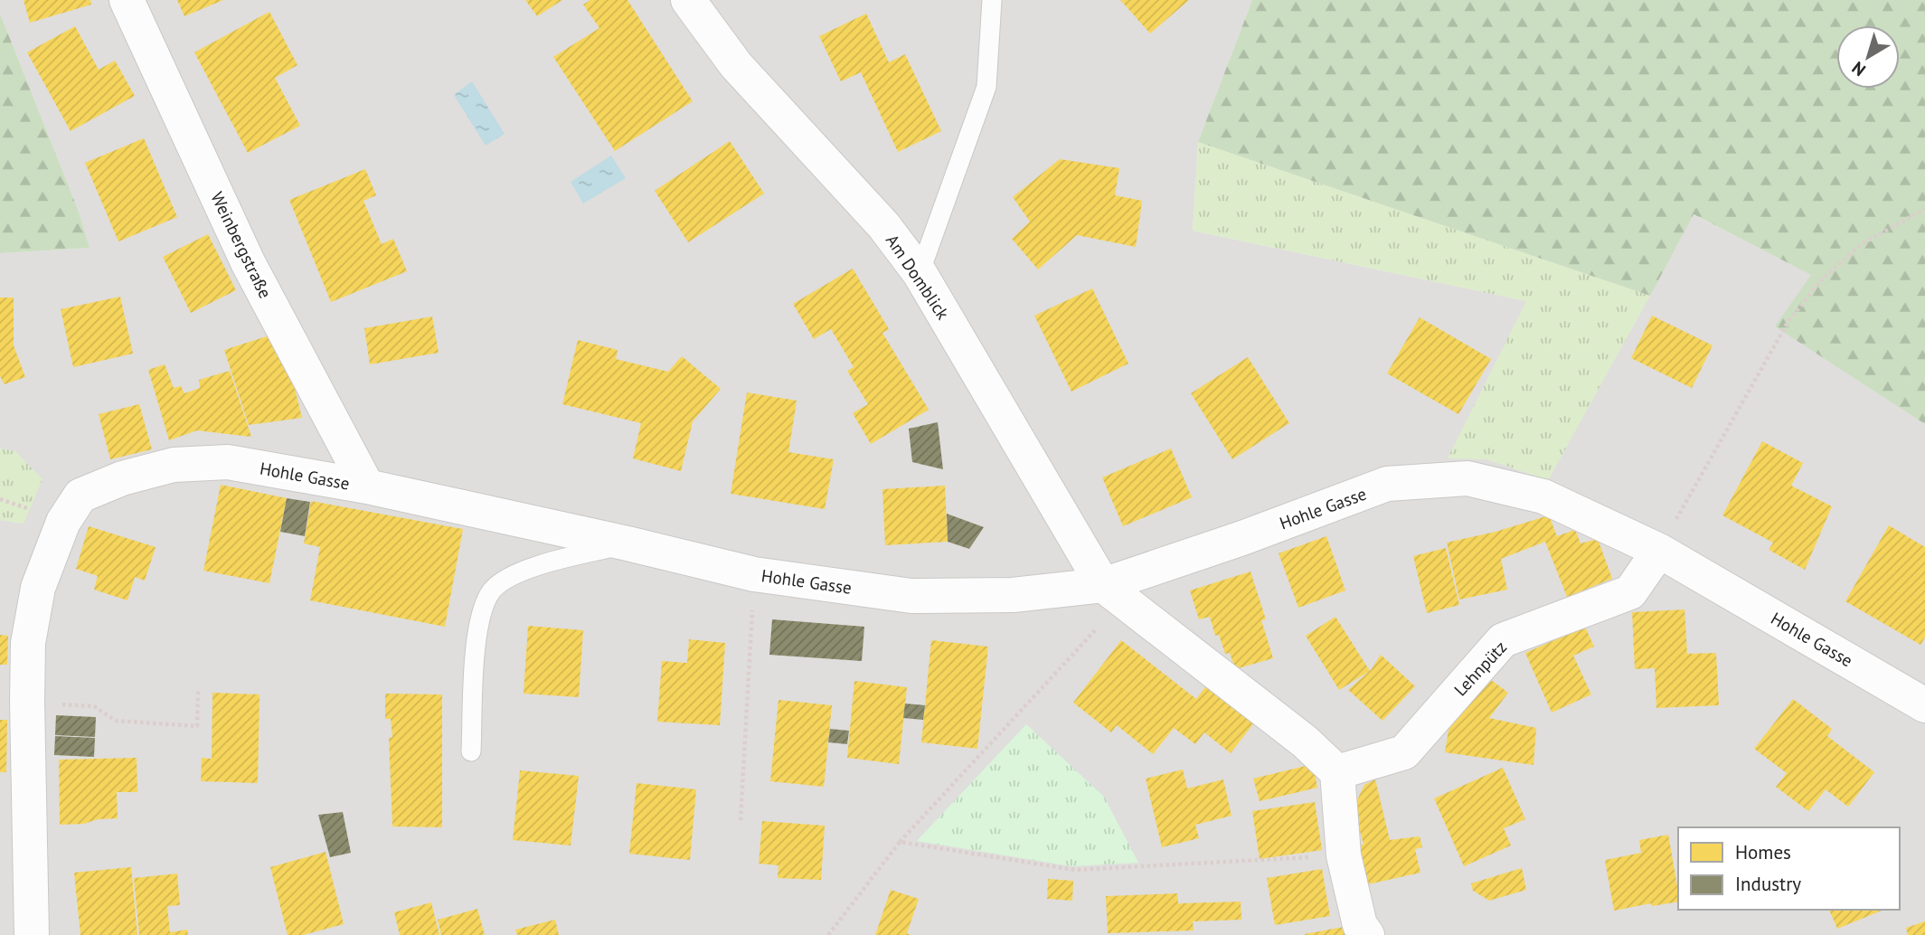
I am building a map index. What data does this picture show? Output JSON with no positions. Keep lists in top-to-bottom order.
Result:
{
  "streets": {
    "street": [
      "Weinbergstraße",
      "Am Domblick",
      "Hohle Gasse",
      "Lehnpütz"
    ]
  },
  "crossings": [
    ["Weinbergstraße", "Hohle Gasse"],
    ["Am Domblick", "Hohle Gasse"],
    ["Hohle Gasse", "Lehnpütz"]
  ],
  "legend": ["Homes", "Industry"],
  "north": "bottom left"
}
